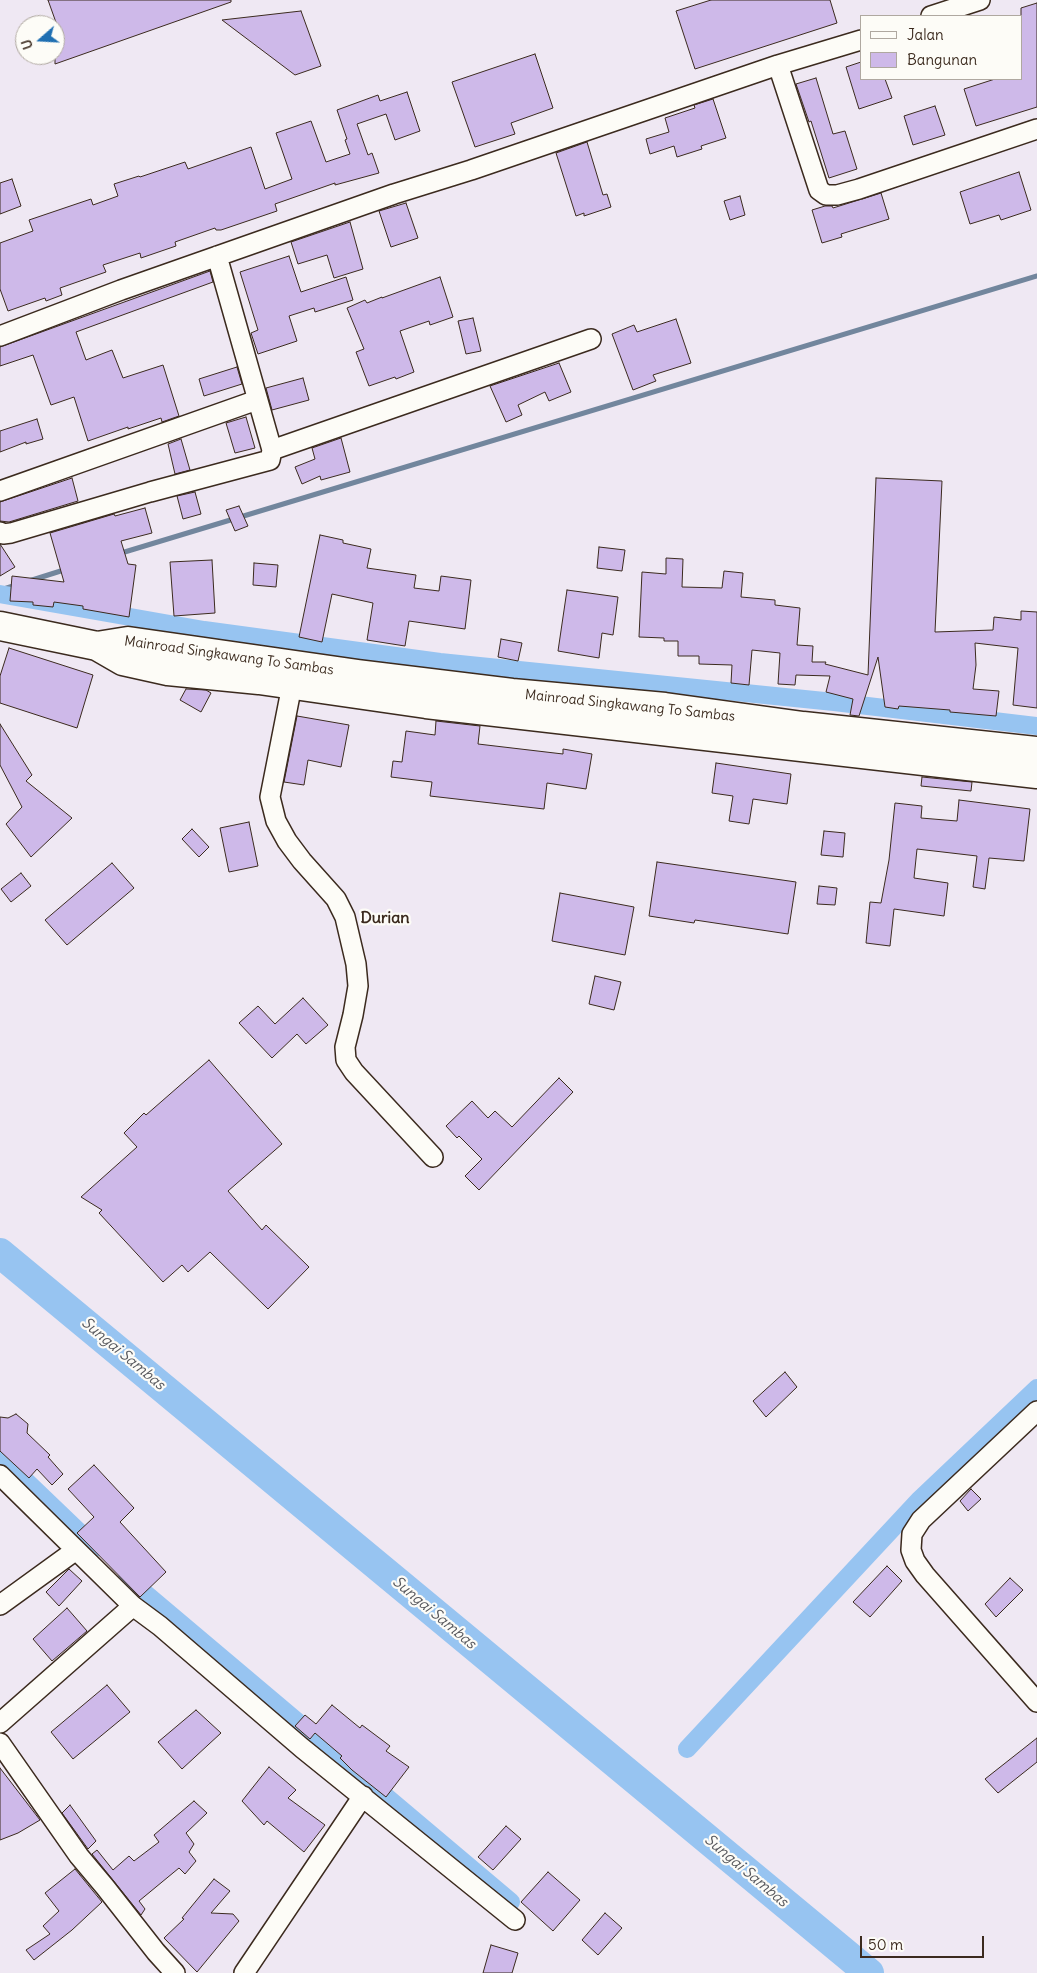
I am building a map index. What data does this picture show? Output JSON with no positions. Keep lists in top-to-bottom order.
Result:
{
  "streets": {
    "highway": ["Mainroad Singkawang To Sambas"]
  },
  "districts": ["Durian"],
  "water": ["Sungai Sambas"],
  "legend": ["Jalan", "Bangunan"],
  "scale_bar": "50 m",
  "north": "left"
}
